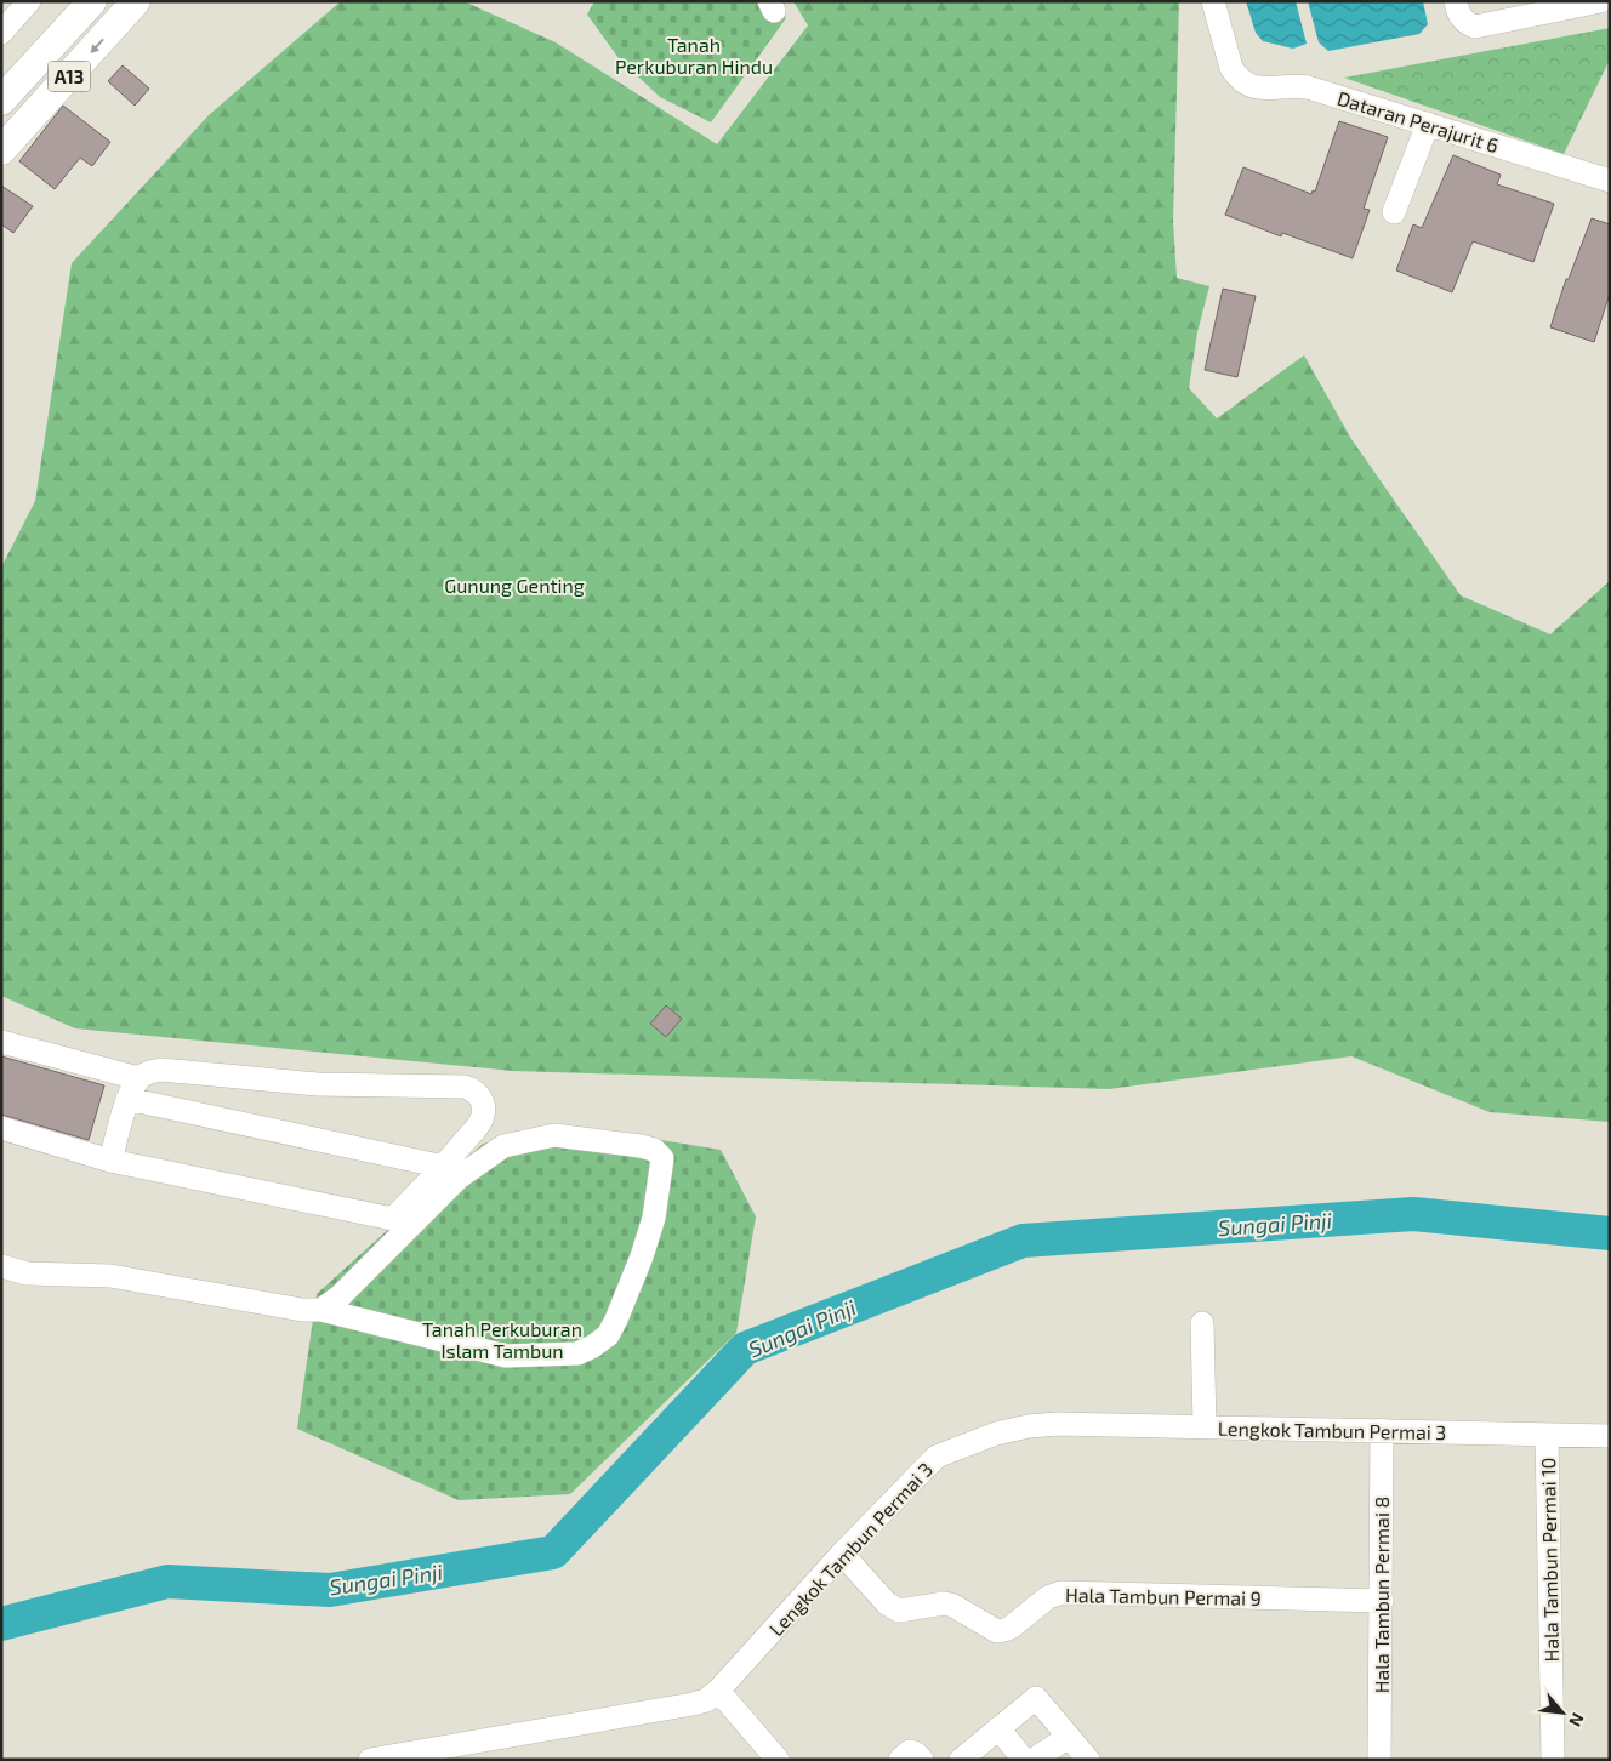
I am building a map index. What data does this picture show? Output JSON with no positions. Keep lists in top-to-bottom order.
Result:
{
  "streets": {
    "main road": ["A13"],
    "street": [
      "Dataran Perajurit 6",
      "Lengkok Tambun Permai 3",
      "Hala Tambun Permai 10",
      "Hala Tambun Permai 8",
      "Hala Tambun Permai 9"
    ]
  },
  "crossings": [
    ["Lengkok Tambun Permai 3", "Hala Tambun Permai 10"],
    ["Lengkok Tambun Permai 3", "Hala Tambun Permai 8"],
    ["Lengkok Tambun Permai 3", "Hala Tambun Permai 9"],
    ["Hala Tambun Permai 8", "Hala Tambun Permai 9"]
  ],
  "water": ["Sungai Pinji"],
  "parks": ["Tanah Perkuburan Hindu", "Gunung Genting", "Tanah Perkuburan Islam Tambun"],
  "north": "bottom right"
}
